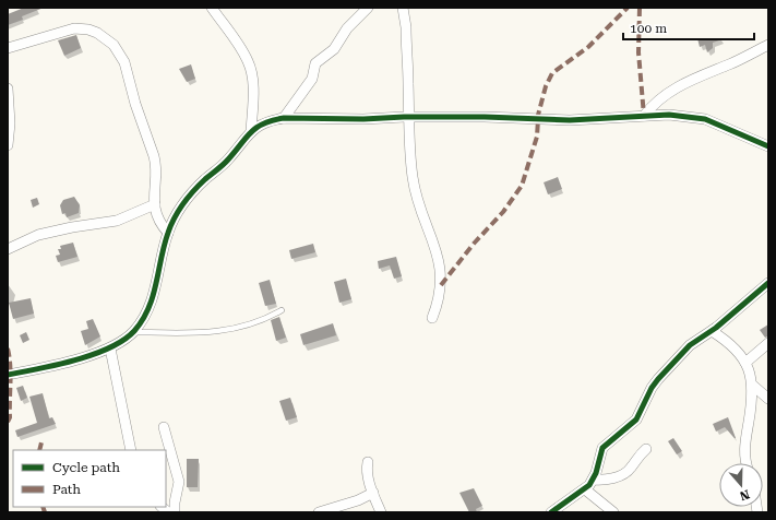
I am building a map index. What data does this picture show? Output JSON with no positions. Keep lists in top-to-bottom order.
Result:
{
  "legend": ["Cycle path", "Path"],
  "scale_bar": "100 m",
  "north": "bottom"
}
